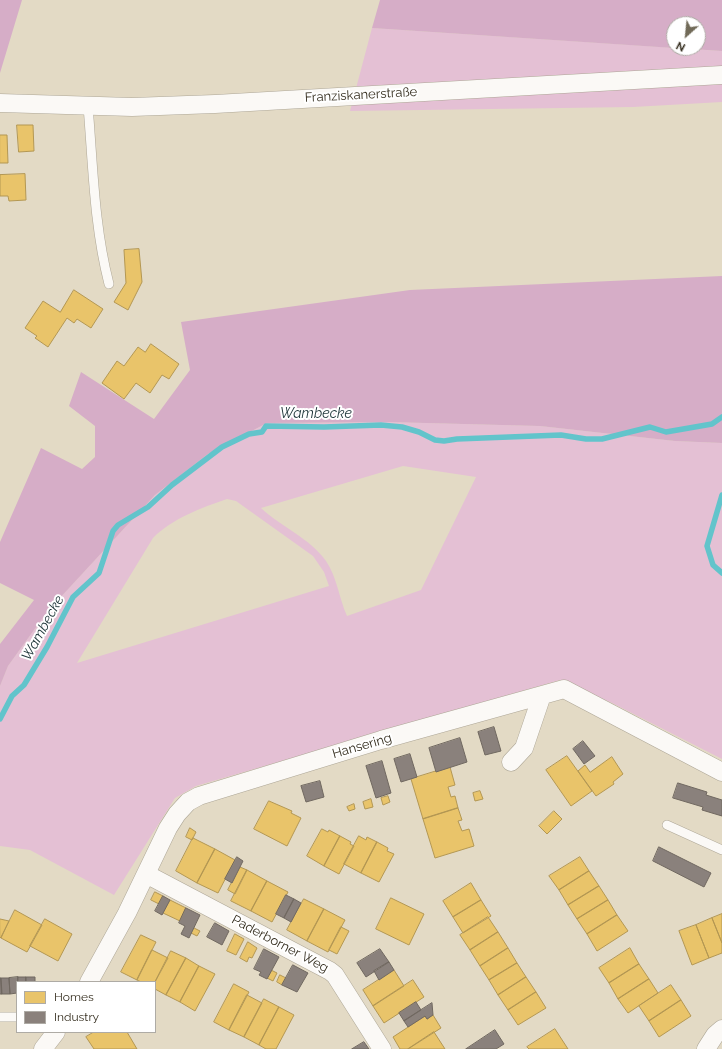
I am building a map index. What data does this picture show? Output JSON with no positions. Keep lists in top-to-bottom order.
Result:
{
  "streets": {
    "street": ["Franziskanerstraße", "Hansering", "Paderborner Weg"]
  },
  "crossings": [
    ["Hansering", "Paderborner Weg"]
  ],
  "water": ["Wambecke"],
  "legend": ["Homes", "Industry"],
  "north": "bottom left"
}
